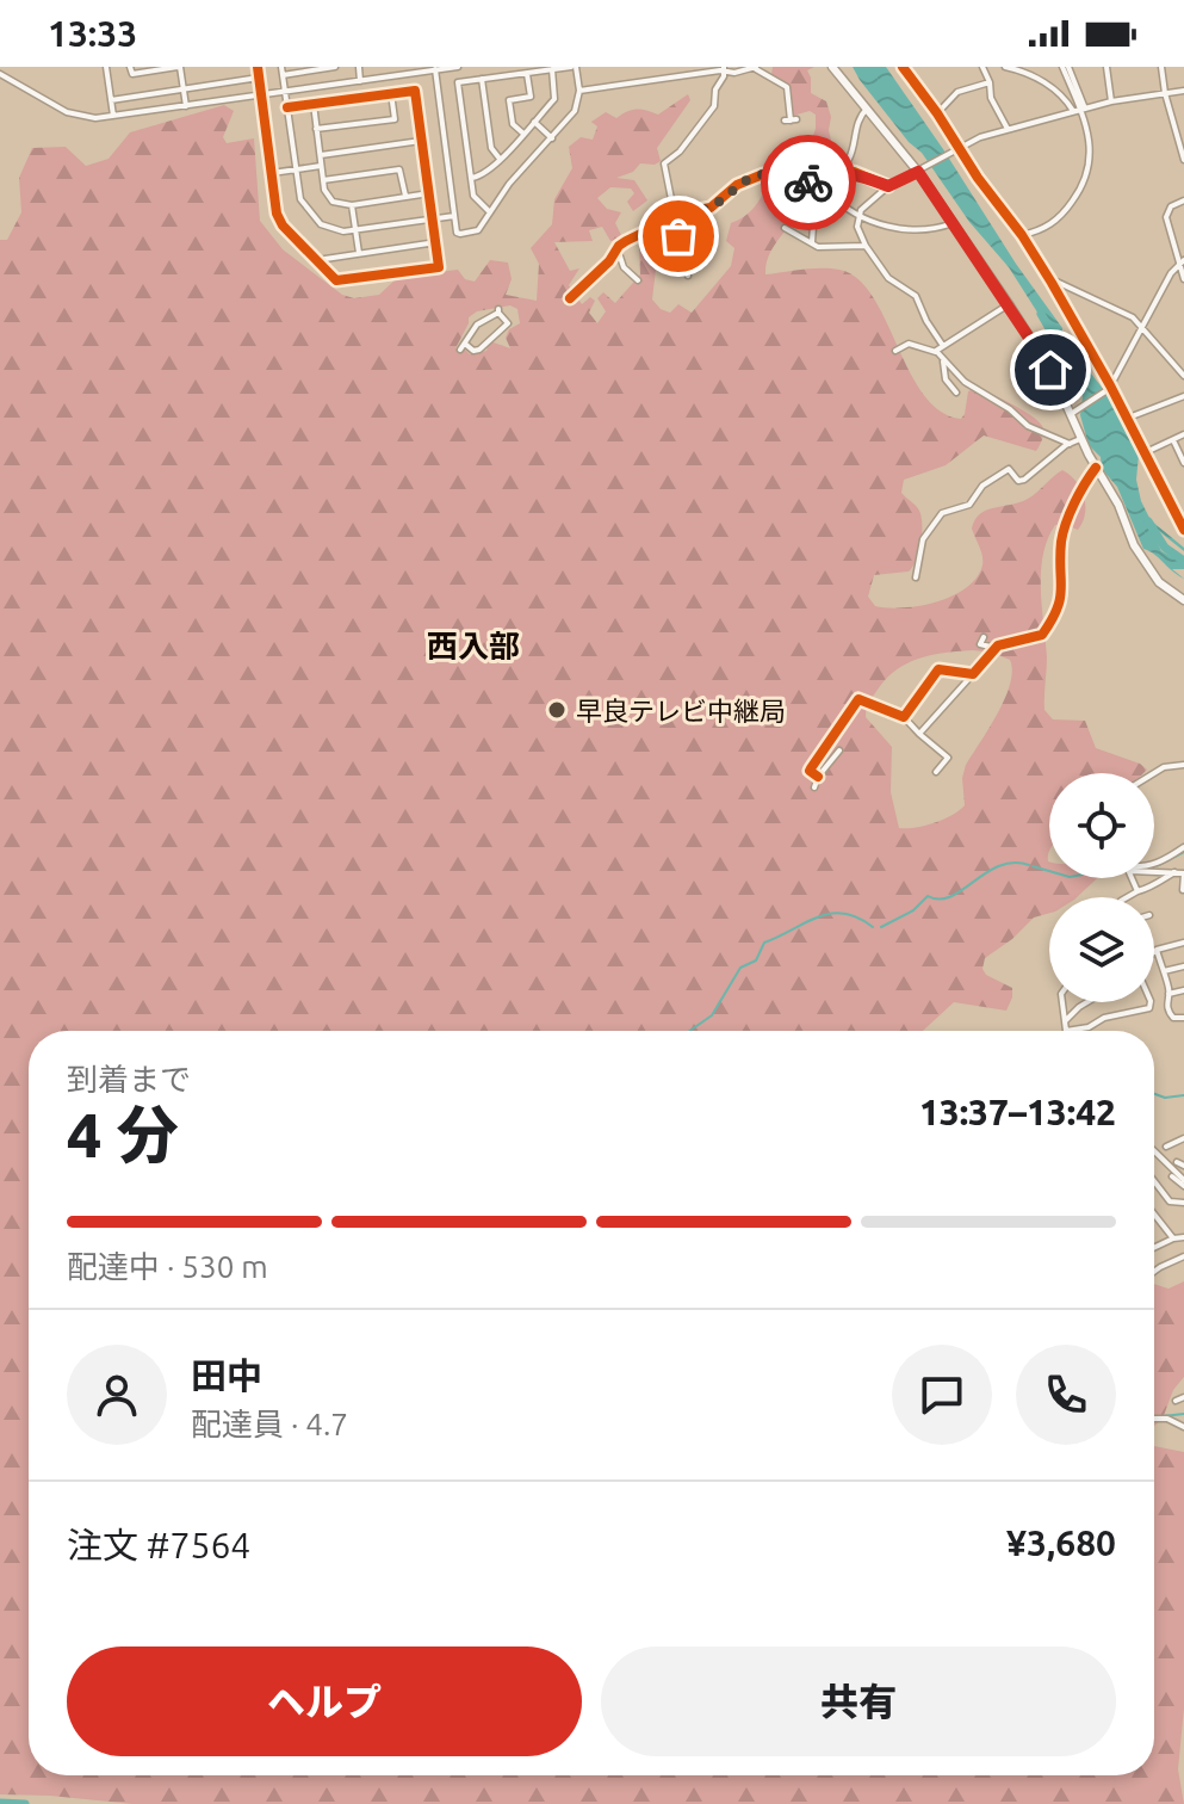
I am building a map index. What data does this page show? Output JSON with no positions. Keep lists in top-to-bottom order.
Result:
{
  "districts": ["西入部"],
  "places": ["早良テレビ中継局"],
  "page": {
    "status": "13:33",
    "heading": ["4 分", "到着まで", "13:37–13:42"],
    "panel": [
      "田中",
      "配達員 · 4.7",
      "注文 #7564",
      "¥3,680"
    ],
    "bar": "配達中 · 530 m",
    "buttons": ["ヘルプ", "共有"]
  }
}
